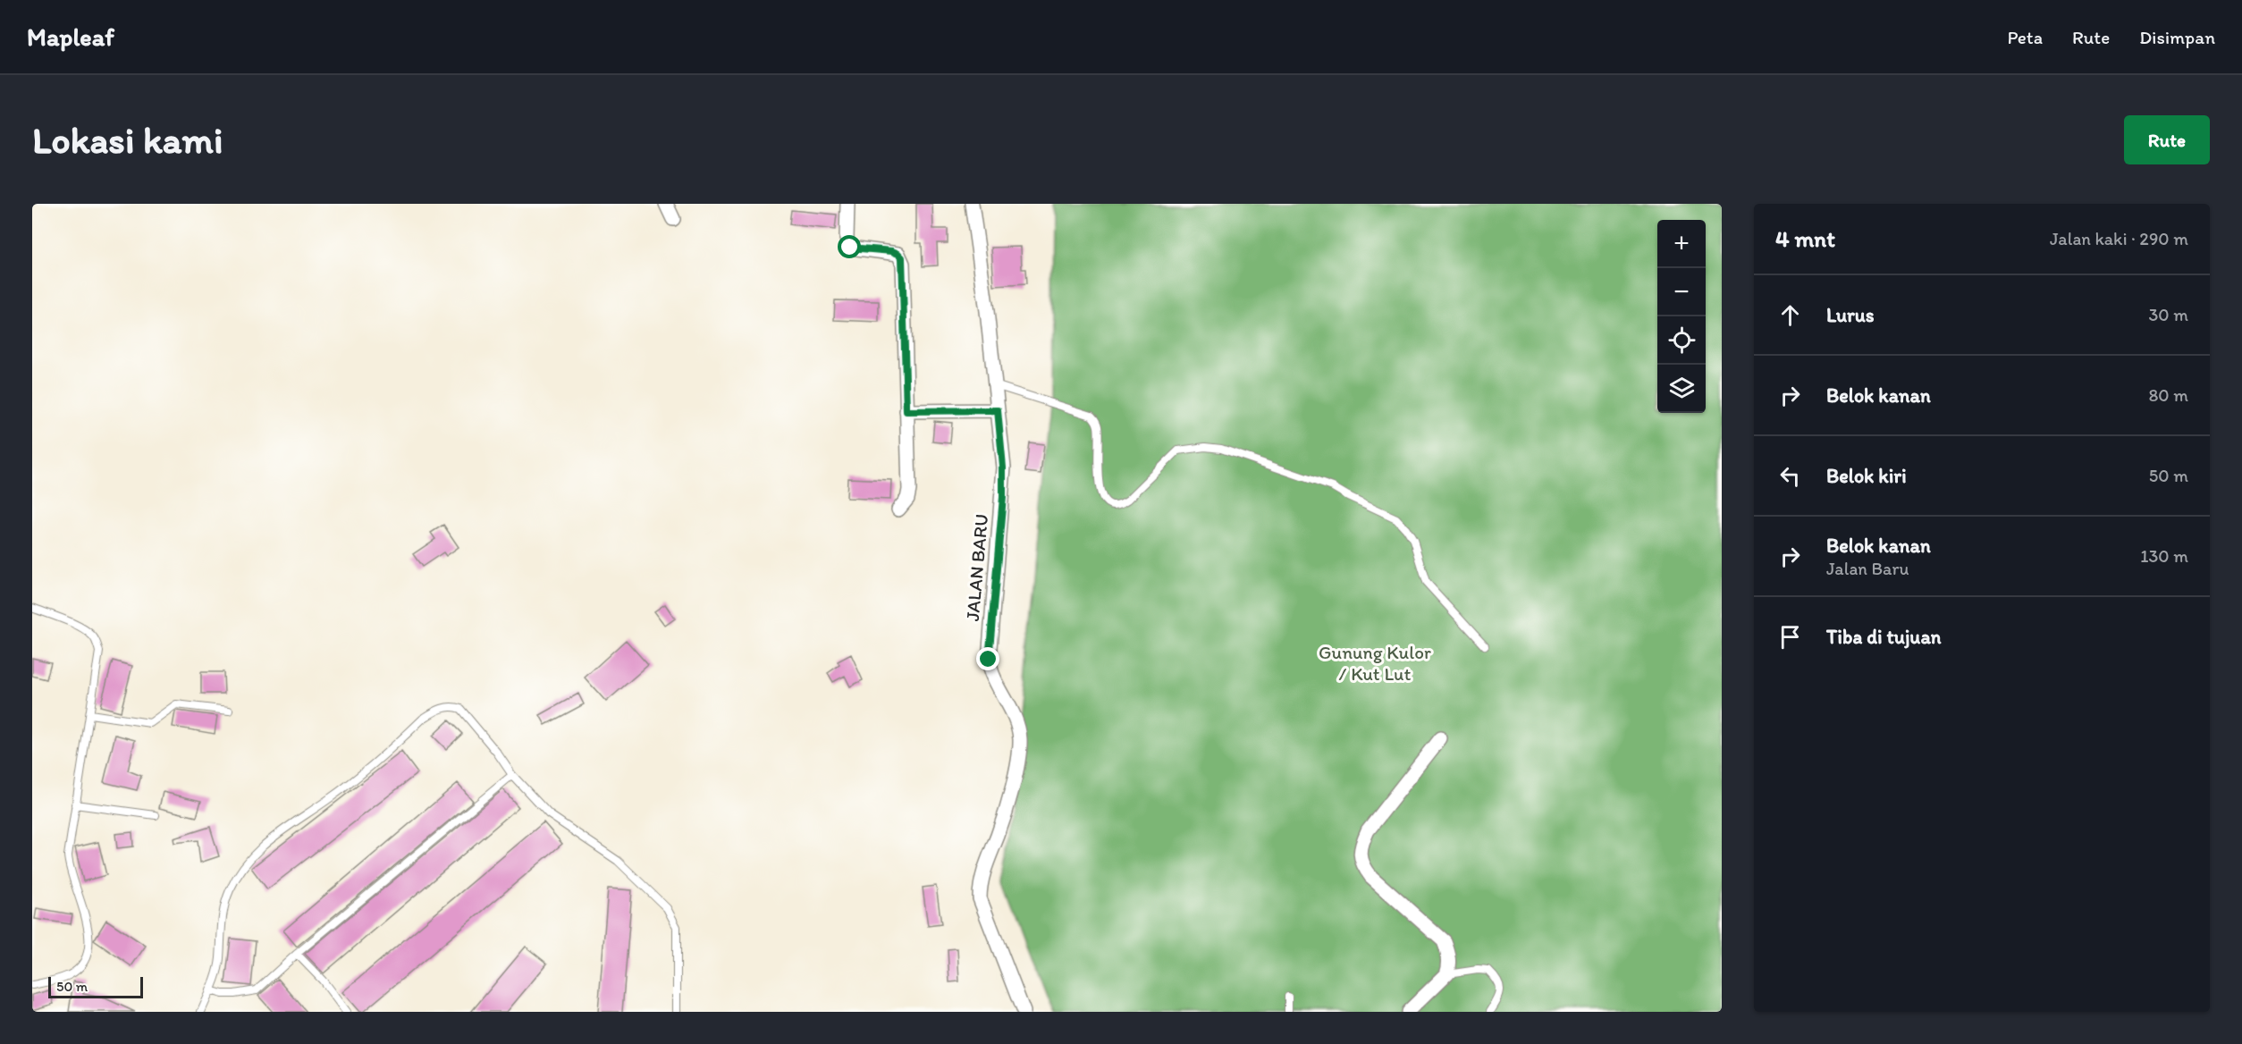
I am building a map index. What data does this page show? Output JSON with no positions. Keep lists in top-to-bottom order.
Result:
{
  "streets": {
    "street": ["JALAN BARU"]
  },
  "parks": ["Gunung Kulor / Kut Lut"],
  "scale_bar": "50 m",
  "page": {
    "header": "Mapleaf",
    "nav": ["Peta", "Rute", "Disimpan"],
    "buttons": "Rute",
    "title": "Lokasi kami",
    "heading": ["4 mnt", "Jalan kaki · 290 m"],
    "map_buttons": ["+", "−"],
    "list": [
      ["Lurus", "30 m"],
      ["Belok kanan", "80 m"],
      ["Belok kiri", "50 m"],
      ["Belok kanan", "Jalan Baru", "130 m"],
      "Tiba di tujuan"
    ],
    "scale": "50 m"
  }
}
